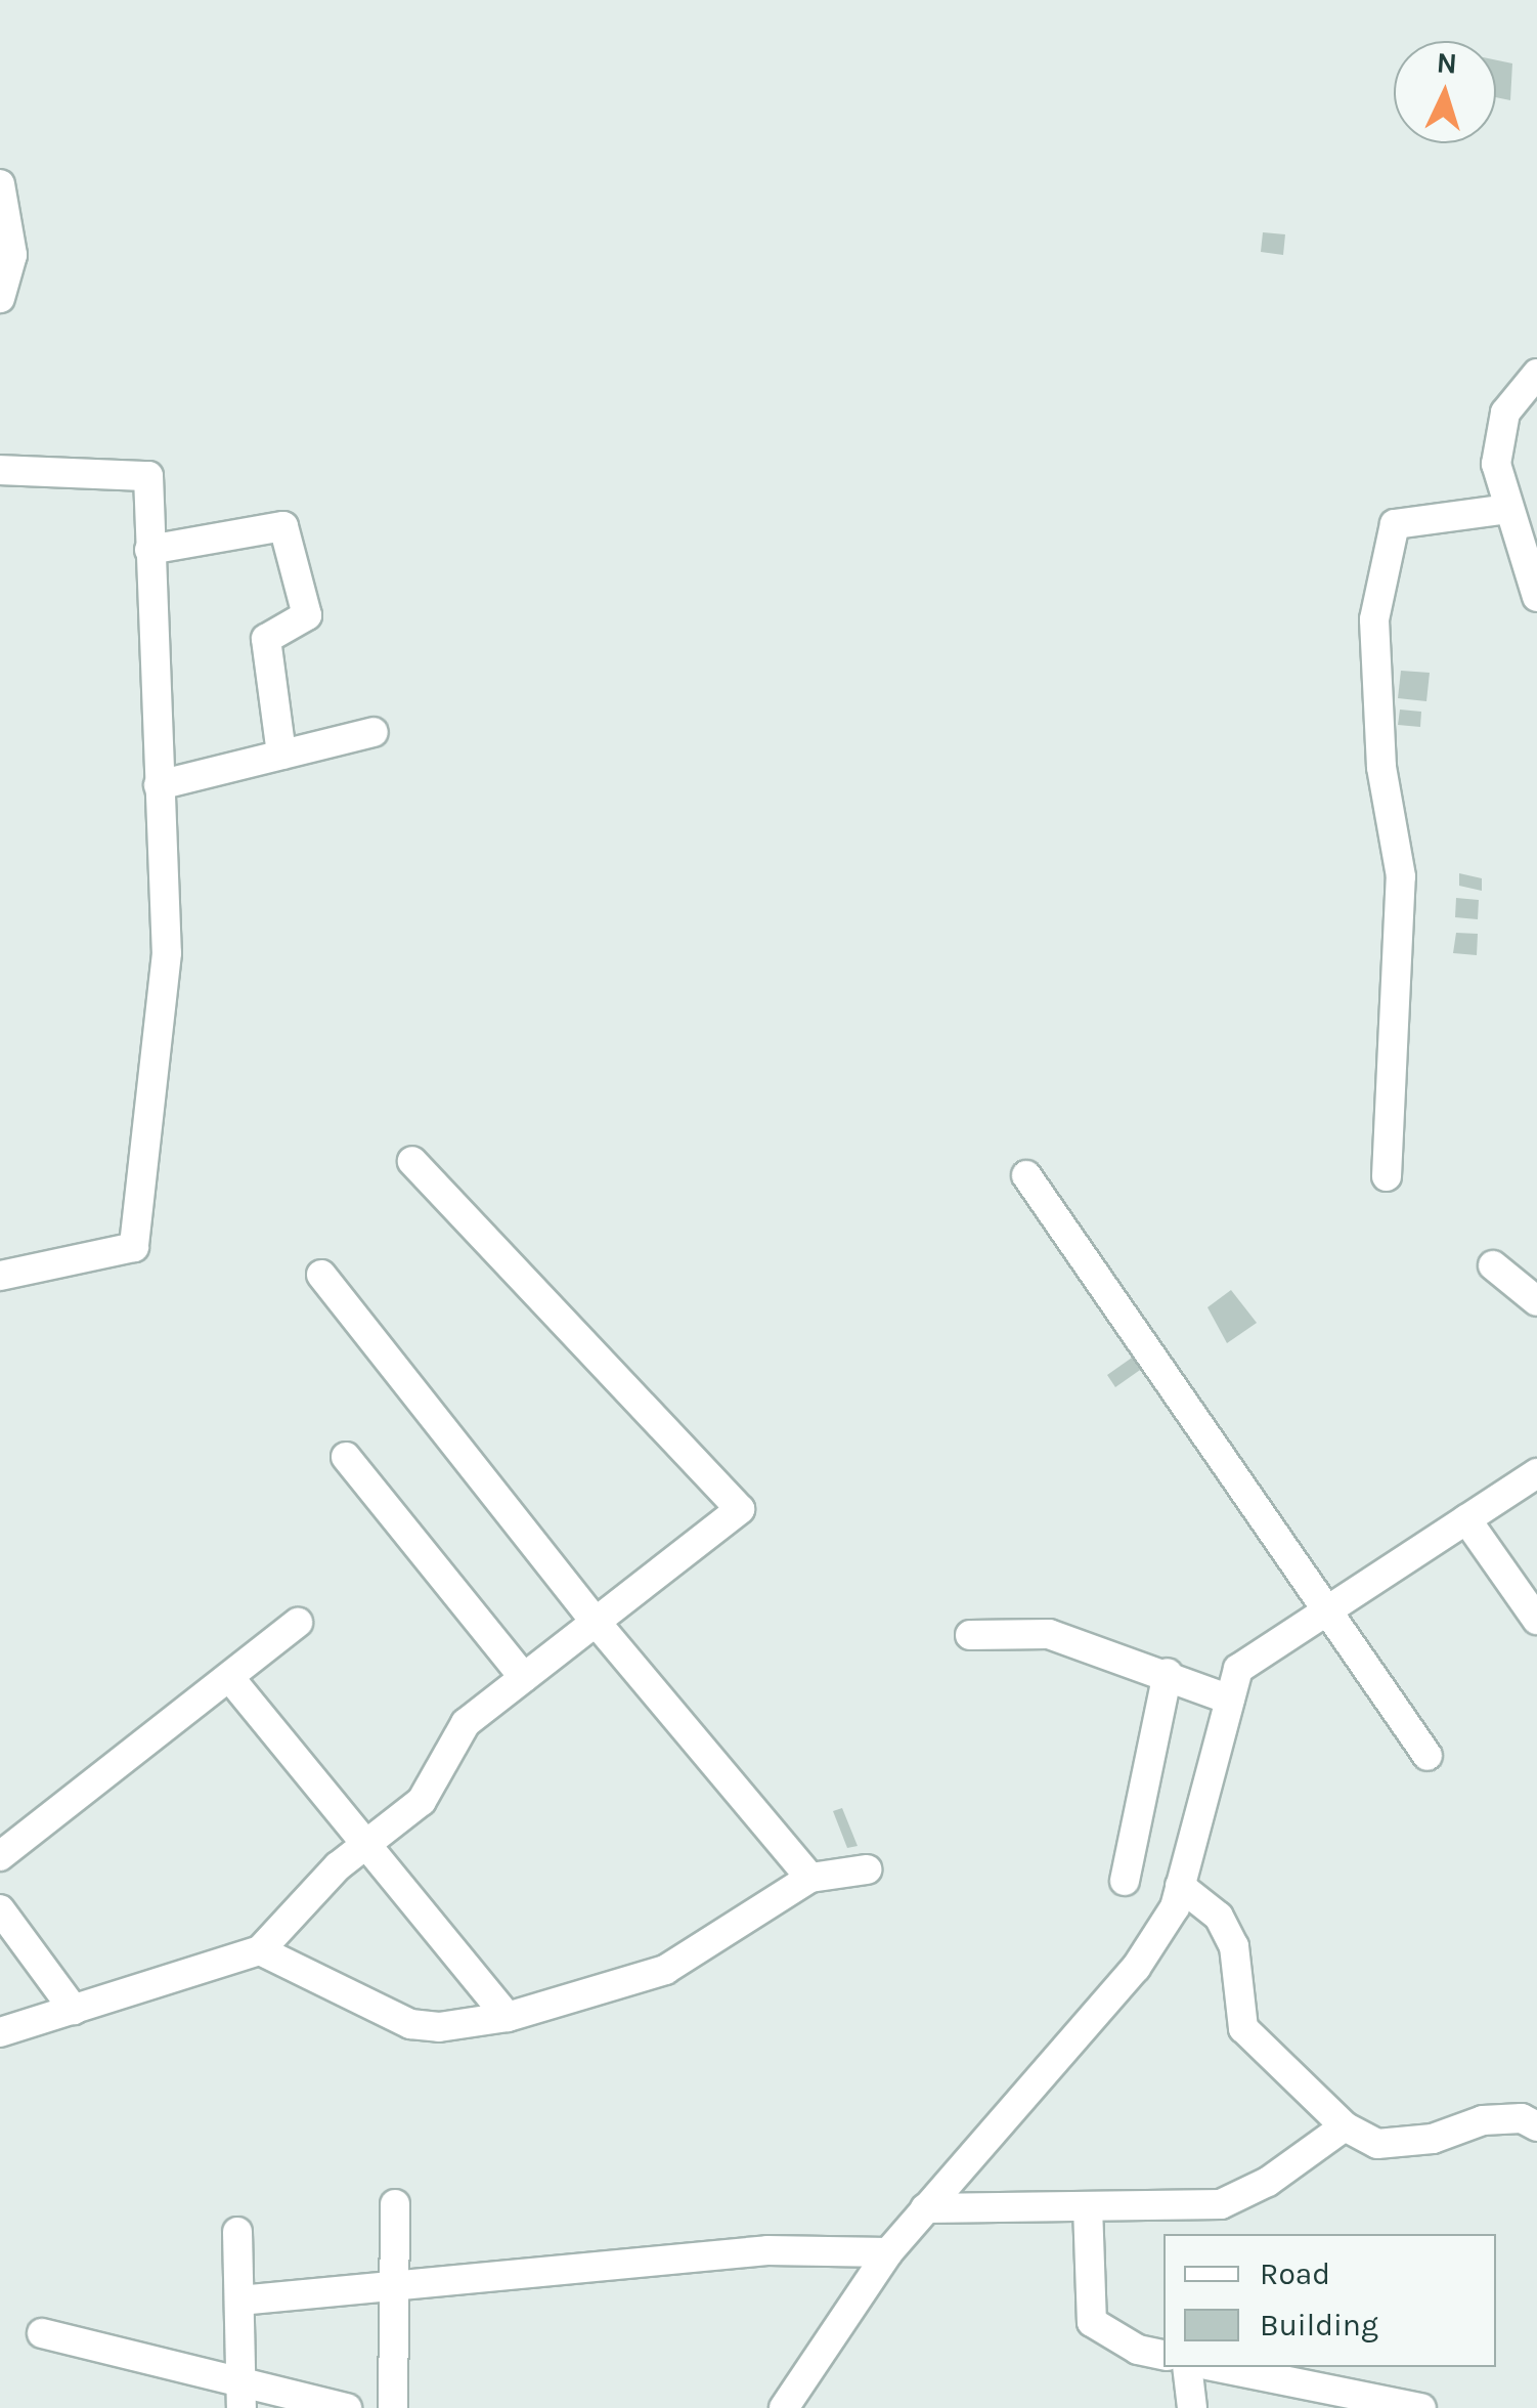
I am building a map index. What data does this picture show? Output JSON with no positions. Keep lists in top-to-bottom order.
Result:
{
  "legend": ["Road", "Building"],
  "north": "top"
}
